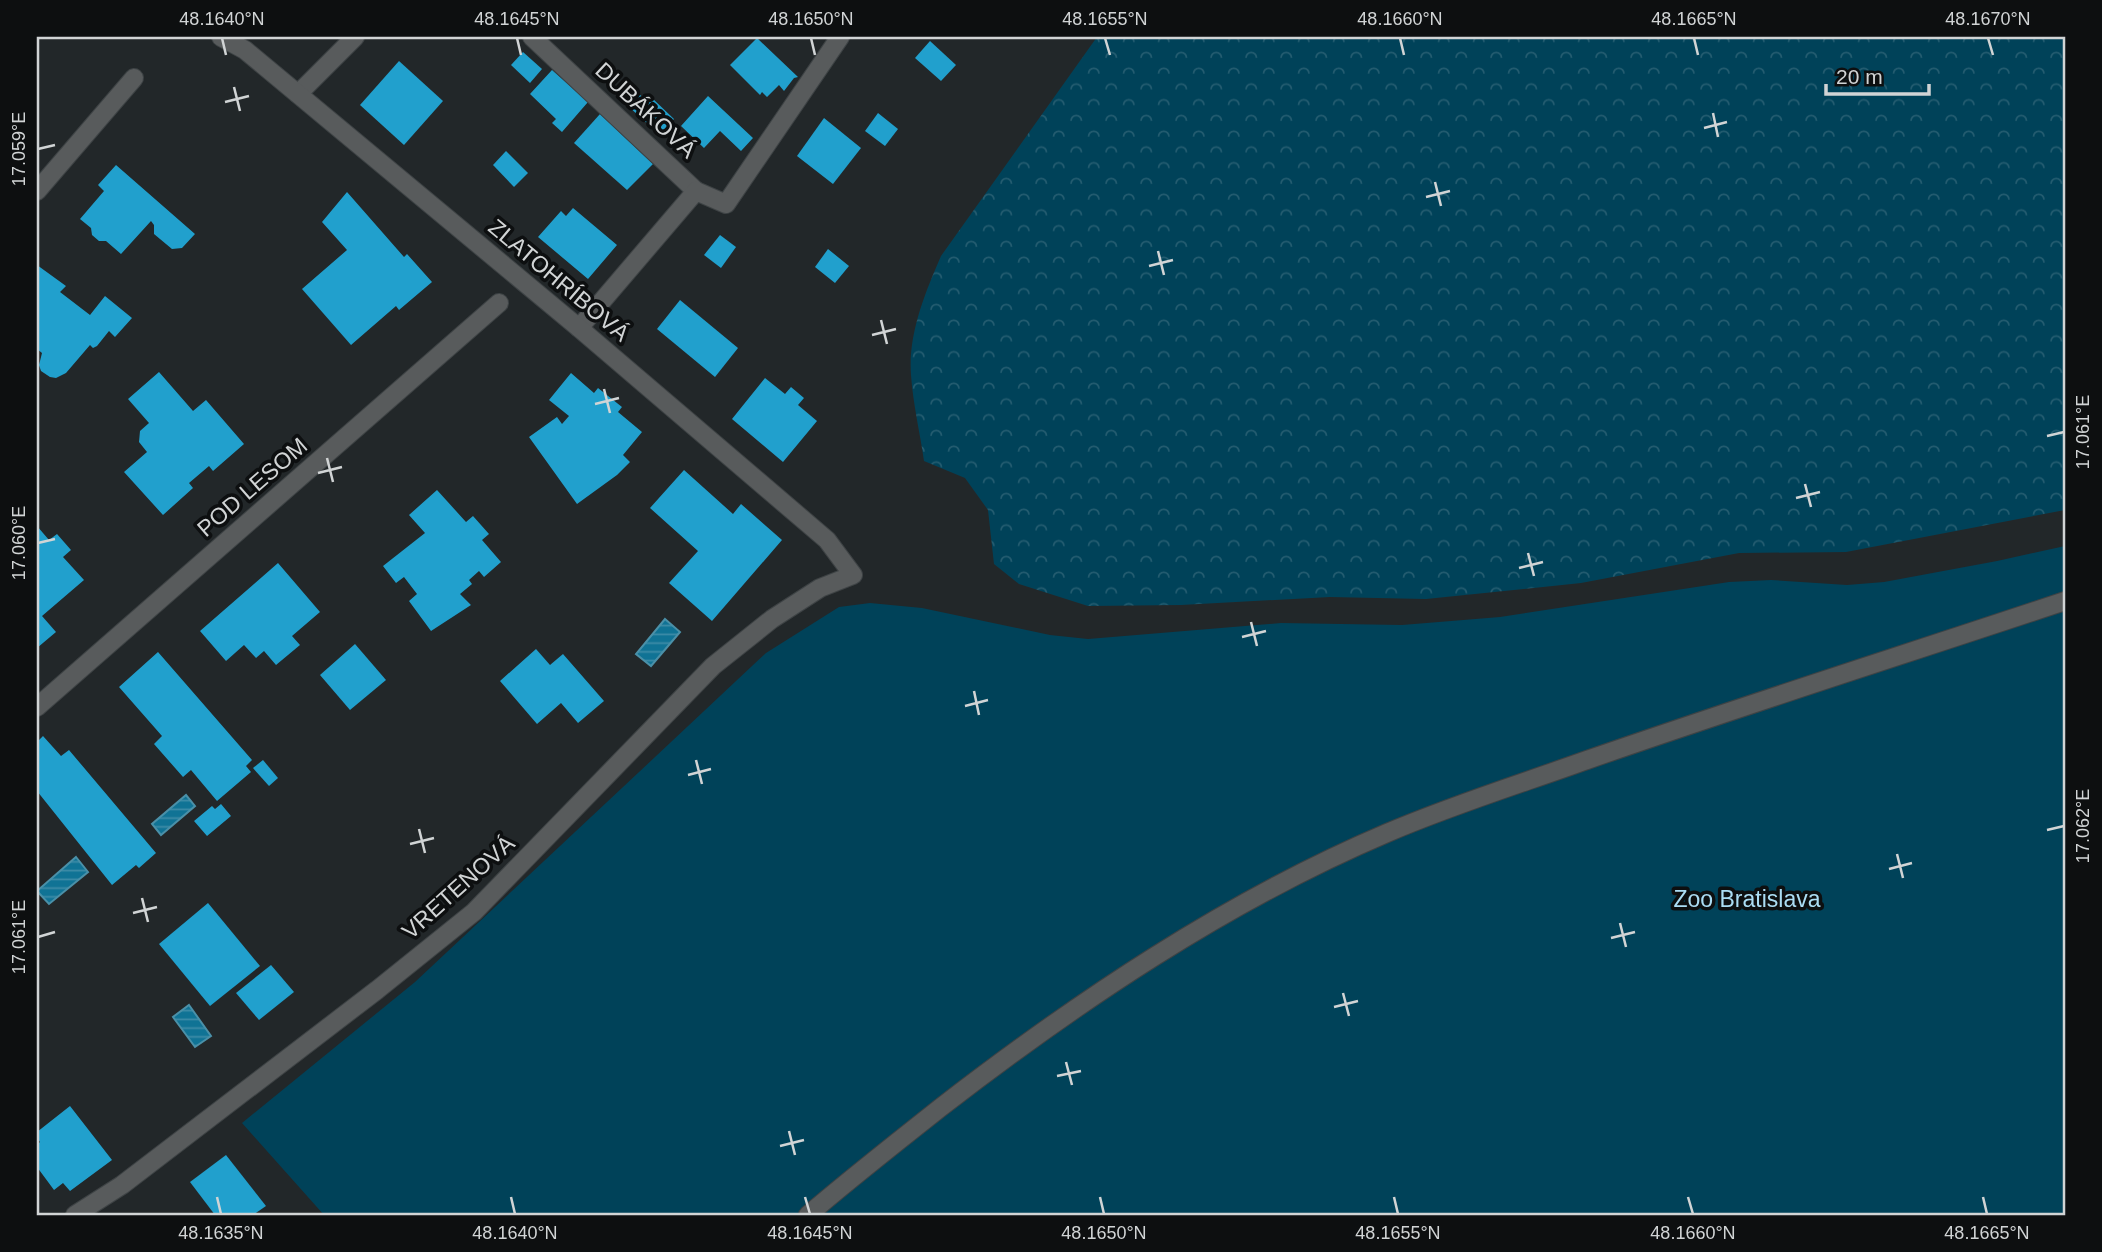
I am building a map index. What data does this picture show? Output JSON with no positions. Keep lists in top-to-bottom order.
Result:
{
  "streets": {
    "street": [
      "DUBÁKOVÁ",
      "ZLATOHRÍBOVÁ",
      "POD LESOM",
      "VRETENOVÁ"
    ]
  },
  "crossings": [
    ["ZLATOHRÍBOVÁ", "VRETENOVÁ"]
  ],
  "parks": ["Zoo Bratislava"],
  "scale_bar": "20 m",
  "coordinates": [
    "48.1640°N",
    "48.1645°N",
    "48.1650°N",
    "48.1655°N",
    "48.1660°N",
    "48.1665°N",
    "48.1670°N",
    "17.059°E",
    "17.061°E",
    "17.060°E",
    "17.062°E",
    "48.1635°N"
  ]
}
